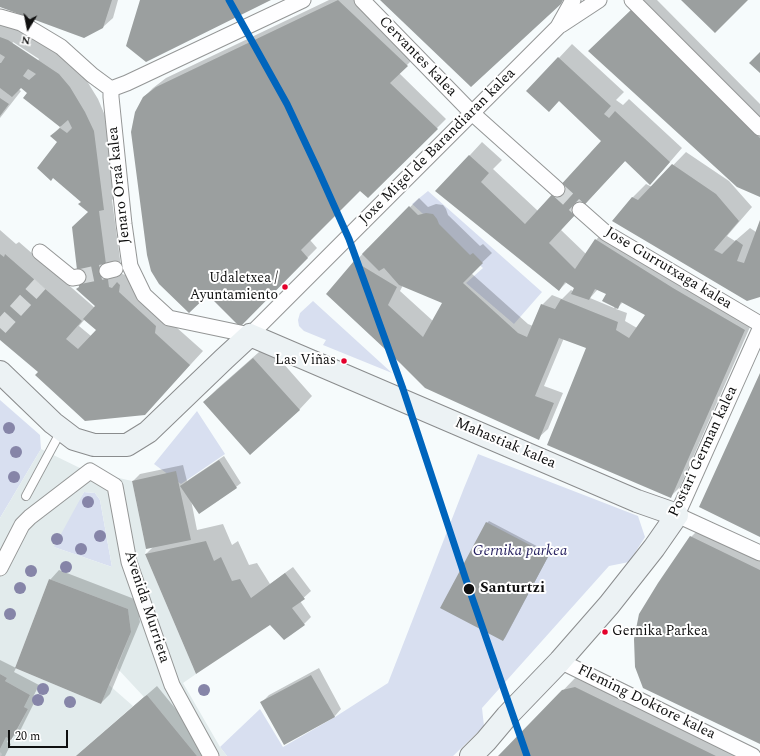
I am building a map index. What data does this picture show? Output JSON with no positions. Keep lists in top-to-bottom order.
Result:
{
  "streets": {
    "street": [
      "Cervantes kalea",
      "Joxe Migel de Barandiaran kalea",
      "Jenaro Oraá kalea",
      "Jose Gurrutxaga kalea",
      "Mahastiak kalea",
      "Postari German kalea",
      "Avenida Murrieta",
      "Fleming Doktore kalea"
    ]
  },
  "crossings": [
    ["Cervantes kalea", "Joxe Migel de Barandiaran kalea"],
    ["Joxe Migel de Barandiaran kalea", "Jenaro Oraá kalea"],
    ["Joxe Migel de Barandiaran kalea", "Mahastiak kalea"],
    ["Jenaro Oraá kalea", "Mahastiak kalea"],
    ["Mahastiak kalea", "Postari German kalea"],
    ["Postari German kalea", "Fleming Doktore kalea"]
  ],
  "parks": ["Gernika parkea"],
  "places": [
    "Udaletxea / Ayuntamiento",
    "Las Viñas",
    "Santurtzi",
    "Gernika Parkea"
  ],
  "scale_bar": "20 m",
  "north": "bottom"
}
